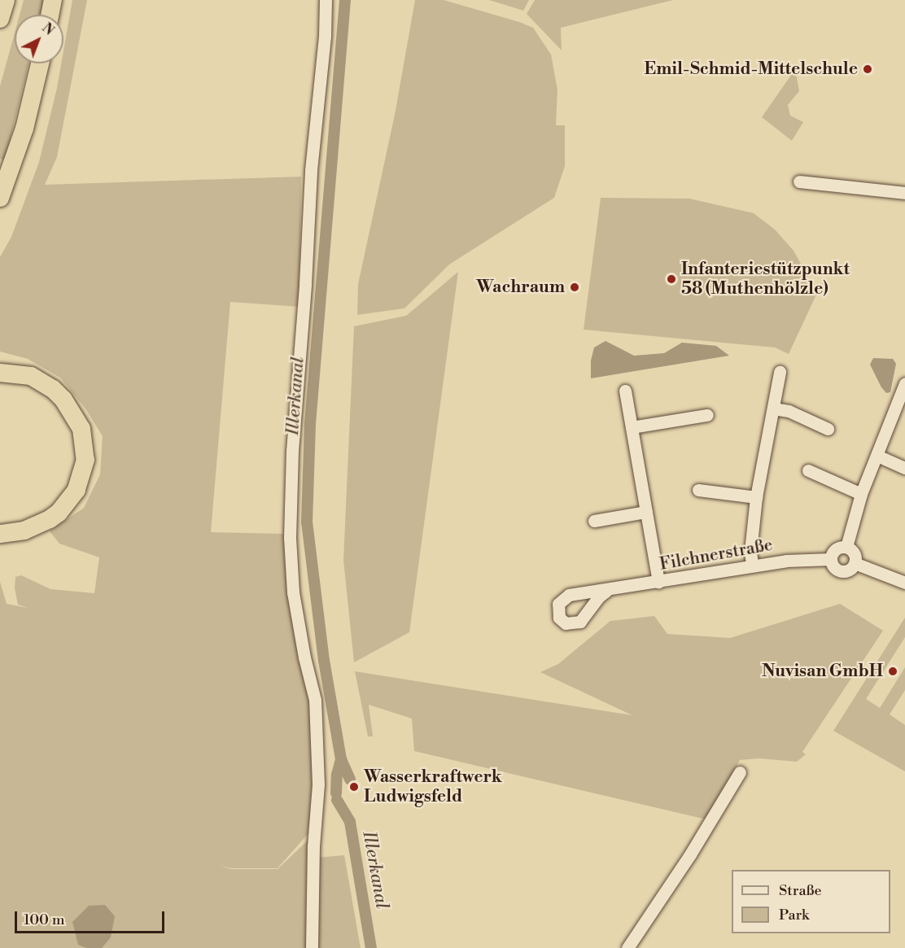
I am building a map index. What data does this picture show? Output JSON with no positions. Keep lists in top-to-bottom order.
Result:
{
  "streets": {
    "street": ["Filchnerstraße"]
  },
  "water": ["Illerkanal"],
  "places": [
    "Emil-Schmid-Mittelschule",
    "Infanteriestützpunkt 58 (Muthenhölzle)",
    "Wachraum",
    "Nuvisan GmbH",
    "Wasserkraftwerk Ludwigsfeld"
  ],
  "legend": ["Straße", "Park"],
  "scale_bar": "100 m",
  "north": "top right"
}
